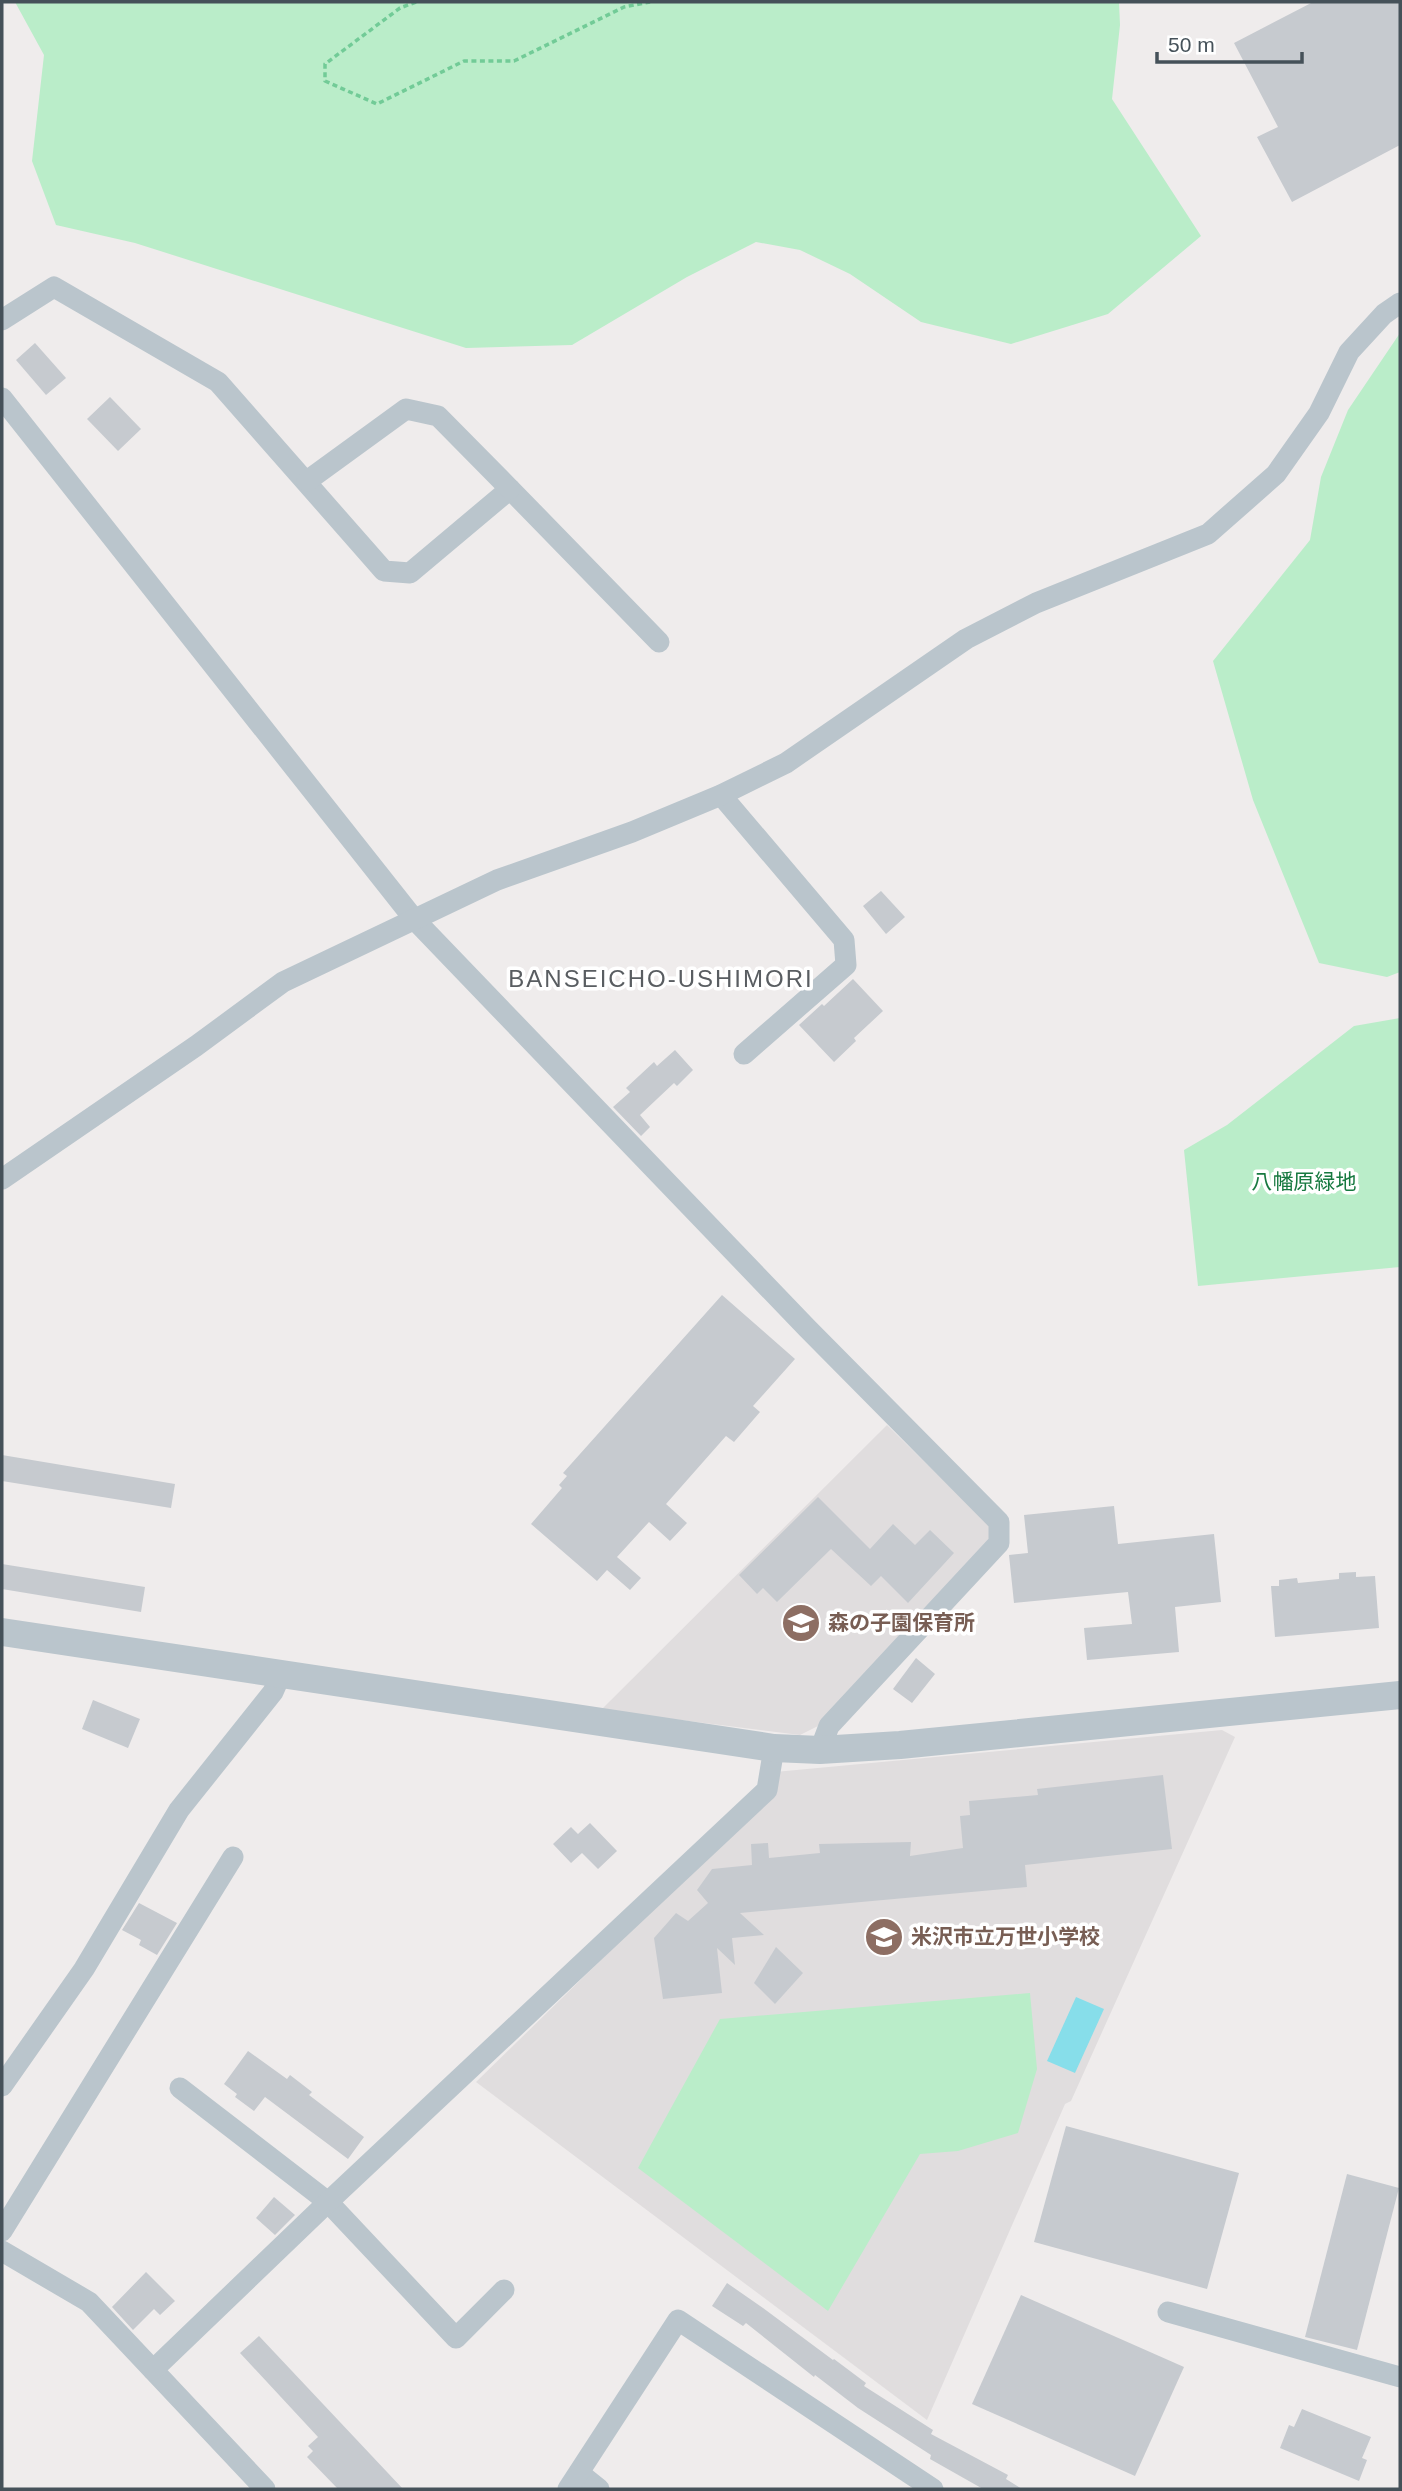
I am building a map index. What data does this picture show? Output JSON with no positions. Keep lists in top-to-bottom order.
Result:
{
  "districts": ["BANSEICHO-USHIMORI"],
  "parks": ["八幡原緑地"],
  "places": {
    "school or university": ["森の子園保育所", "米沢市立万世小学校"]
  },
  "scale_bar": "50 m"
}
